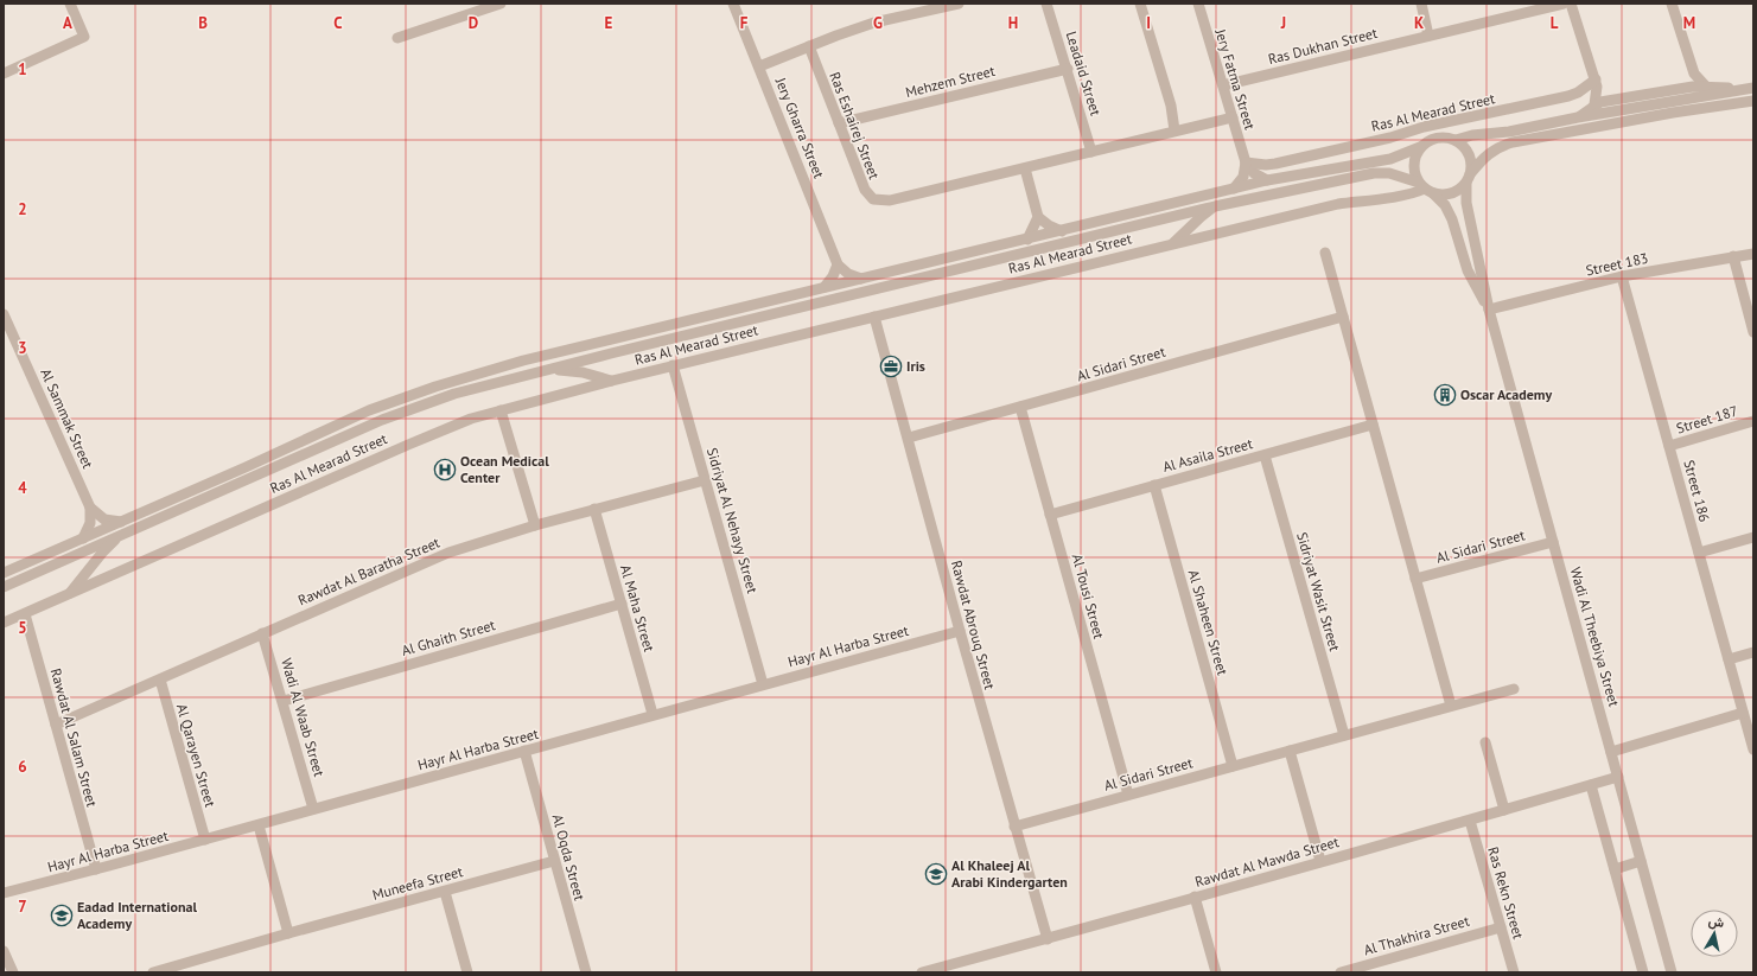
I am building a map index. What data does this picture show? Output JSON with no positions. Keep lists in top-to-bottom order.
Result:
{
  "streets": {
    "street": [
      "Ras Dukhan Street",
      "Leadaid Street",
      "Jery Fatma Street",
      "Mehzem Street",
      "Ras Al Mearad Street",
      "Ras Eshairej Street",
      "Jery Gharra Street",
      "Street 183",
      "Al Sidari Street",
      "Al Sammak Street",
      "Street 187",
      "Al Asaila Street",
      "Street 186",
      "Sidriyat Al Nehayy Street",
      "Rawdat Al Baratha Street",
      "Sidriyat Wasit Street",
      "Al Tousi Street",
      "Al Maha Street",
      "Al Shaheen Street",
      "Rawdat Abrouq Street",
      "Wadi Al Theebiya Street",
      "Al Ghaith Street",
      "Hayr Al Harba Street",
      "Wadi Al Waab Street",
      "Rawdat Al Salam Street",
      "Al Qarayen Street",
      "Al Oqda Street",
      "Rawdat Al Mawda Street",
      "Muneefa Street",
      "Ras Rekn Street",
      "Al Thakhira Street"
    ]
  },
  "crossings": [
    ["Ras Dukhan Street", "Jery Fatma Street"],
    ["Leadaid Street", "Mehzem Street"],
    ["Leadaid Street", "Ras Eshairej Street"],
    ["Jery Fatma Street", "Ras Al Mearad Street"],
    ["Jery Fatma Street", "Ras Eshairej Street"],
    ["Mehzem Street", "Ras Eshairej Street"],
    ["Ras Al Mearad Street", "Sidriyat Al Nehayy Street"],
    ["Ras Al Mearad Street", "Rawdat Abrouq Street"],
    ["Ras Al Mearad Street", "Wadi Al Theebiya Street"],
    ["Ras Al Mearad Street", "Rawdat Al Salam Street"],
    ["Street 183", "Street 186"],
    ["Street 183", "Wadi Al Theebiya Street"],
    ["Al Sidari Street", "Sidriyat Wasit Street"],
    ["Al Sidari Street", "Al Tousi Street"],
    ["Al Sidari Street", "Al Shaheen Street"],
    ["Al Sidari Street", "Rawdat Abrouq Street"],
    ["Al Sidari Street", "Wadi Al Theebiya Street"],
    ["Street 187", "Street 186"],
    ["Al Asaila Street", "Sidriyat Wasit Street"],
    ["Al Asaila Street", "Al Tousi Street"],
    ["Al Asaila Street", "Al Shaheen Street"],
    ["Sidriyat Al Nehayy Street", "Rawdat Al Baratha Street"],
    ["Sidriyat Al Nehayy Street", "Hayr Al Harba Street"],
    ["Rawdat Al Baratha Street", "Al Maha Street"],
    ["Rawdat Al Baratha Street", "Wadi Al Waab Street"],
    ["Rawdat Al Baratha Street", "Rawdat Al Salam Street"],
    ["Rawdat Al Baratha Street", "Al Qarayen Street"],
    ["Al Maha Street", "Al Ghaith Street"],
    ["Al Maha Street", "Hayr Al Harba Street"],
    ["Rawdat Abrouq Street", "Hayr Al Harba Street"],
    ["Rawdat Abrouq Street", "Rawdat Al Mawda Street"],
    ["Wadi Al Theebiya Street", "Rawdat Al Mawda Street"],
    ["Al Ghaith Street", "Wadi Al Waab Street"],
    ["Hayr Al Harba Street", "Wadi Al Waab Street"],
    ["Hayr Al Harba Street", "Rawdat Al Salam Street"],
    ["Hayr Al Harba Street", "Al Qarayen Street"],
    ["Hayr Al Harba Street", "Al Oqda Street"],
    ["Al Oqda Street", "Muneefa Street"],
    ["Rawdat Al Mawda Street", "Ras Rekn Street"],
    ["Ras Rekn Street", "Al Thakhira Street"]
  ],
  "places": {
    "office": ["Iris"],
    "building": ["Oscar Academy"],
    "hospital": ["Ocean Medical Center"],
    "school or university": ["Al Khaleej Al Arabi Kindergarten", "Eadad International Academy"]
  },
  "north": "top",
  "grid": {
    "columns": [
      "A",
      "B",
      "C",
      "D",
      "E",
      "F",
      "G",
      "H",
      "I",
      "J",
      "K",
      "L",
      "M"
    ],
    "rows": [
      "1",
      "2",
      "3",
      "4",
      "5",
      "6",
      "7"
    ]
  }
}
